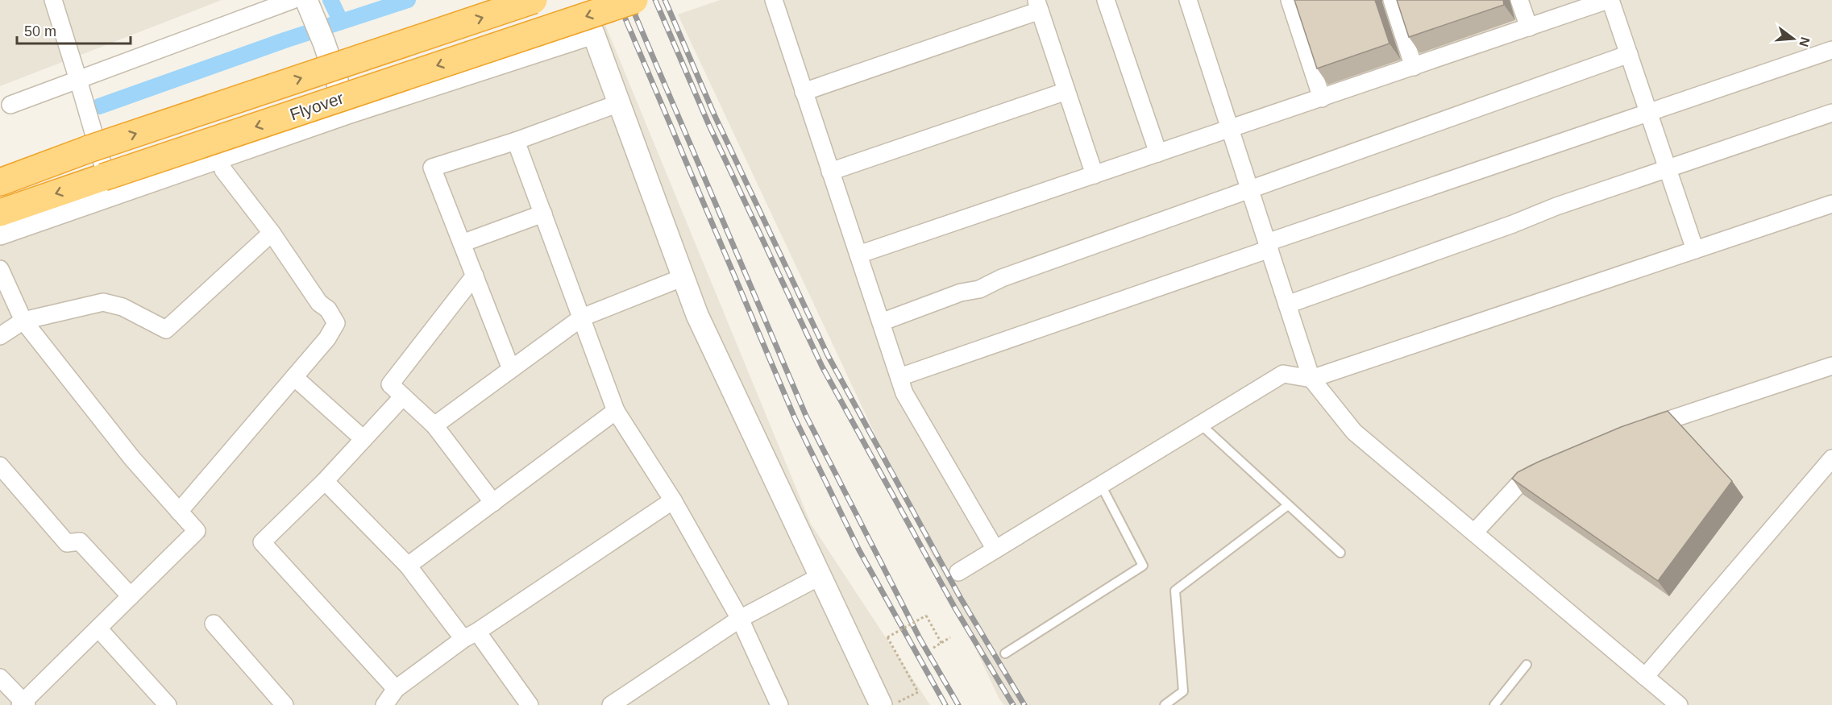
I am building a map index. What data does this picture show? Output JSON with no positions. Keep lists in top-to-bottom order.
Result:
{
  "streets": {
    "highway": ["Flyover"]
  },
  "scale_bar": "50 m",
  "north": "right"
}
